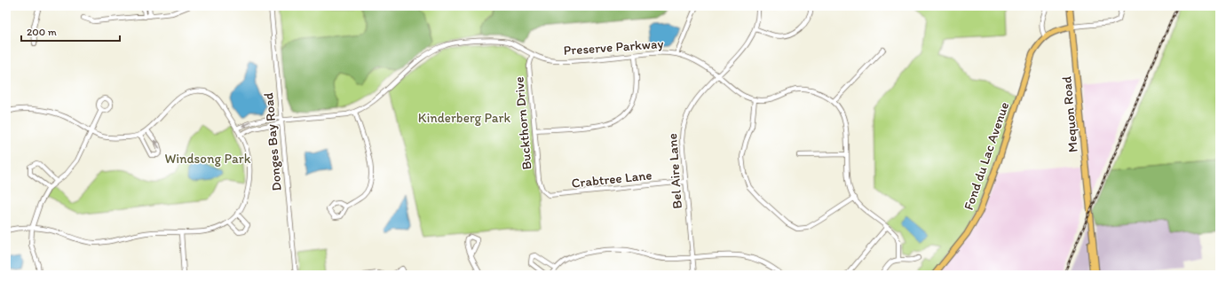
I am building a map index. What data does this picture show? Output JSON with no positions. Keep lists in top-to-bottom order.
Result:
{
  "streets": {
    "main road": ["Mequon Road", "Fond du Lac Avenue"],
    "street": [
      "Preserve Parkway",
      "Buckthorn Drive",
      "Donges Bay Road",
      "Bel Aire Lane",
      "Crabtree Lane"
    ]
  },
  "crossings": [
    ["Preserve Parkway", "Buckthorn Drive"],
    ["Preserve Parkway", "Donges Bay Road"],
    ["Preserve Parkway", "Bel Aire Lane"],
    ["Mequon Road", "Fond du Lac Avenue"],
    ["Buckthorn Drive", "Crabtree Lane"],
    ["Bel Aire Lane", "Crabtree Lane"]
  ],
  "parks": ["Kinderberg Park", "Windsong Park"],
  "scale_bar": "200 m"
}
